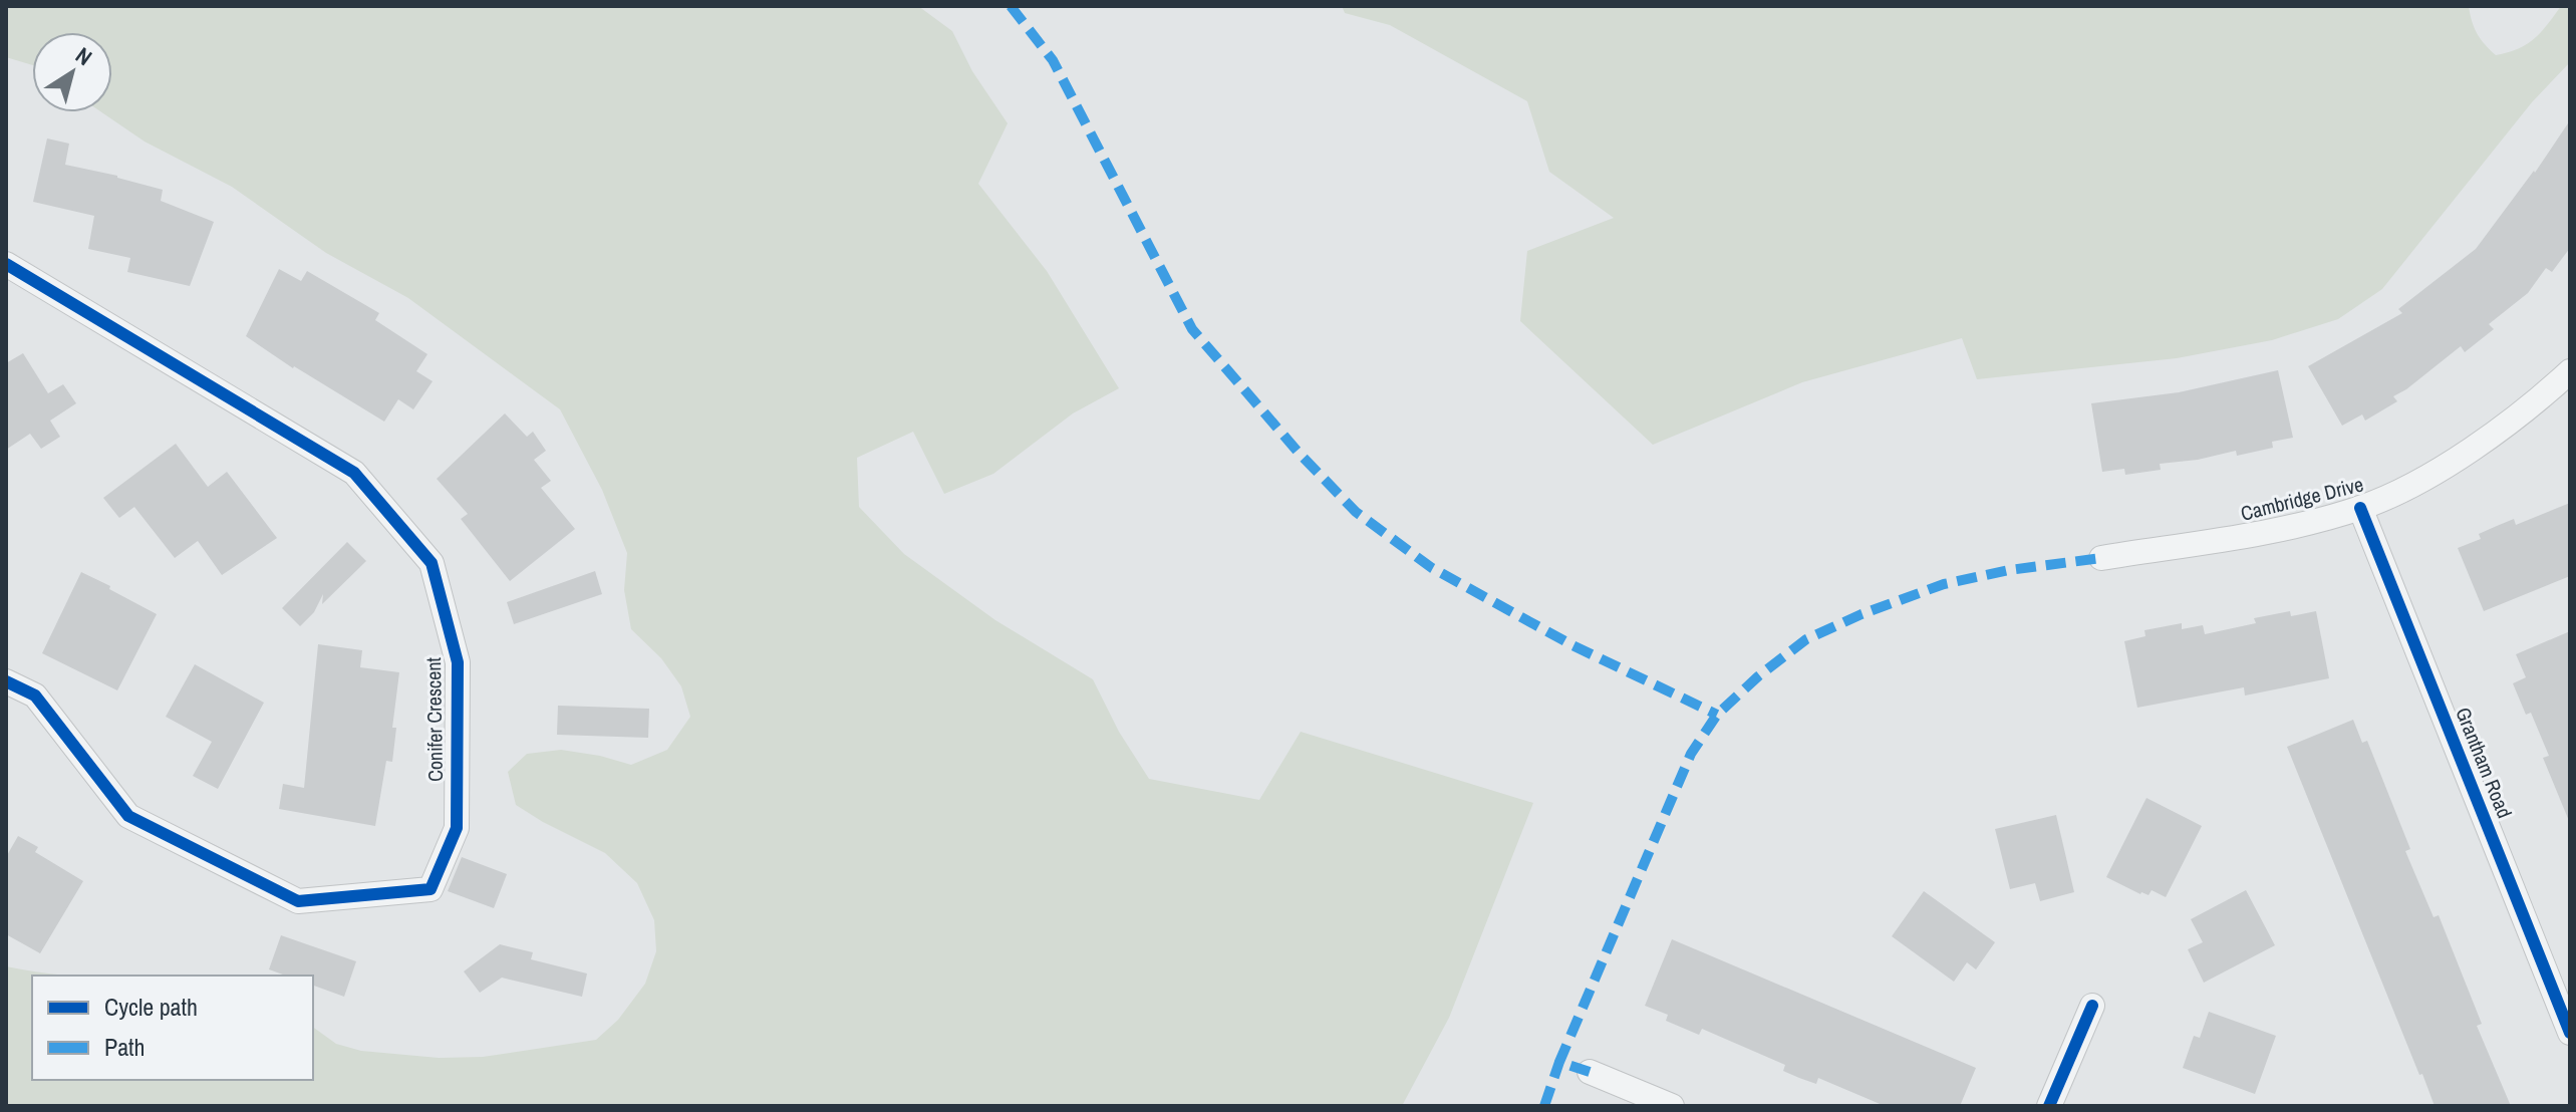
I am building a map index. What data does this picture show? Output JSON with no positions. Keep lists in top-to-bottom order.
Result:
{
  "streets": {
    "street": ["Cambridge Drive", "Conifer Crescent", "Grantham Road"]
  },
  "crossings": [
    ["Cambridge Drive", "Grantham Road"]
  ],
  "legend": ["Cycle path", "Path"],
  "north": "top right"
}
